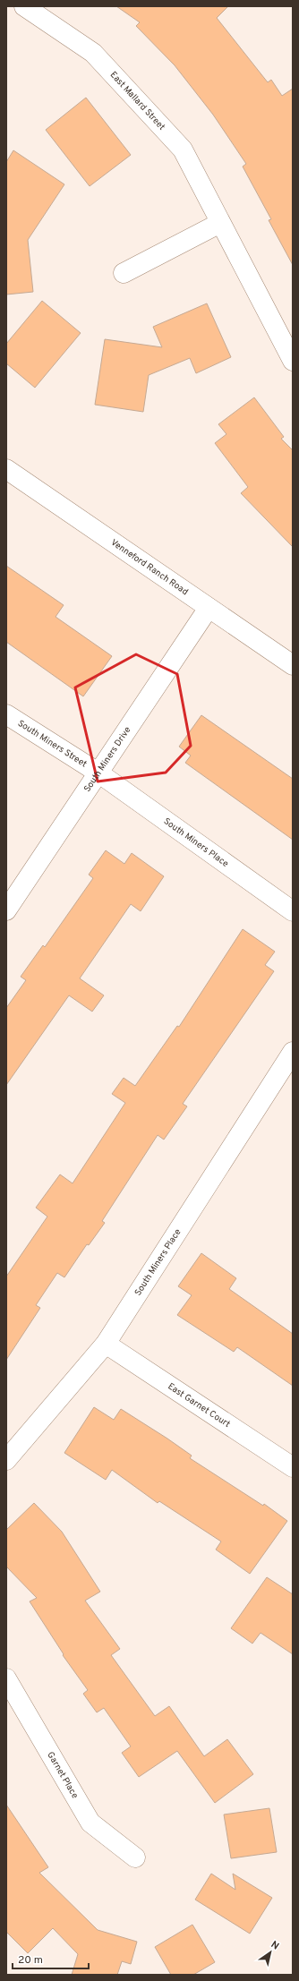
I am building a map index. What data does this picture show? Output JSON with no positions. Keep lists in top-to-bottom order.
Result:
{
  "streets": {
    "street": [
      "East Mallard Street",
      "Venneford Ranch Road",
      "South Miners Street",
      "South Miners Drive",
      "South Miners Place",
      "East Garnet Court",
      "Garnet Place"
    ]
  },
  "crossings": [
    ["Venneford Ranch Road", "South Miners Drive"],
    ["South Miners Street", "South Miners Drive"],
    ["South Miners Street", "South Miners Place"],
    ["South Miners Drive", "South Miners Place"],
    ["South Miners Place", "East Garnet Court"]
  ],
  "scale_bar": "20 m",
  "north": "top right"
}
